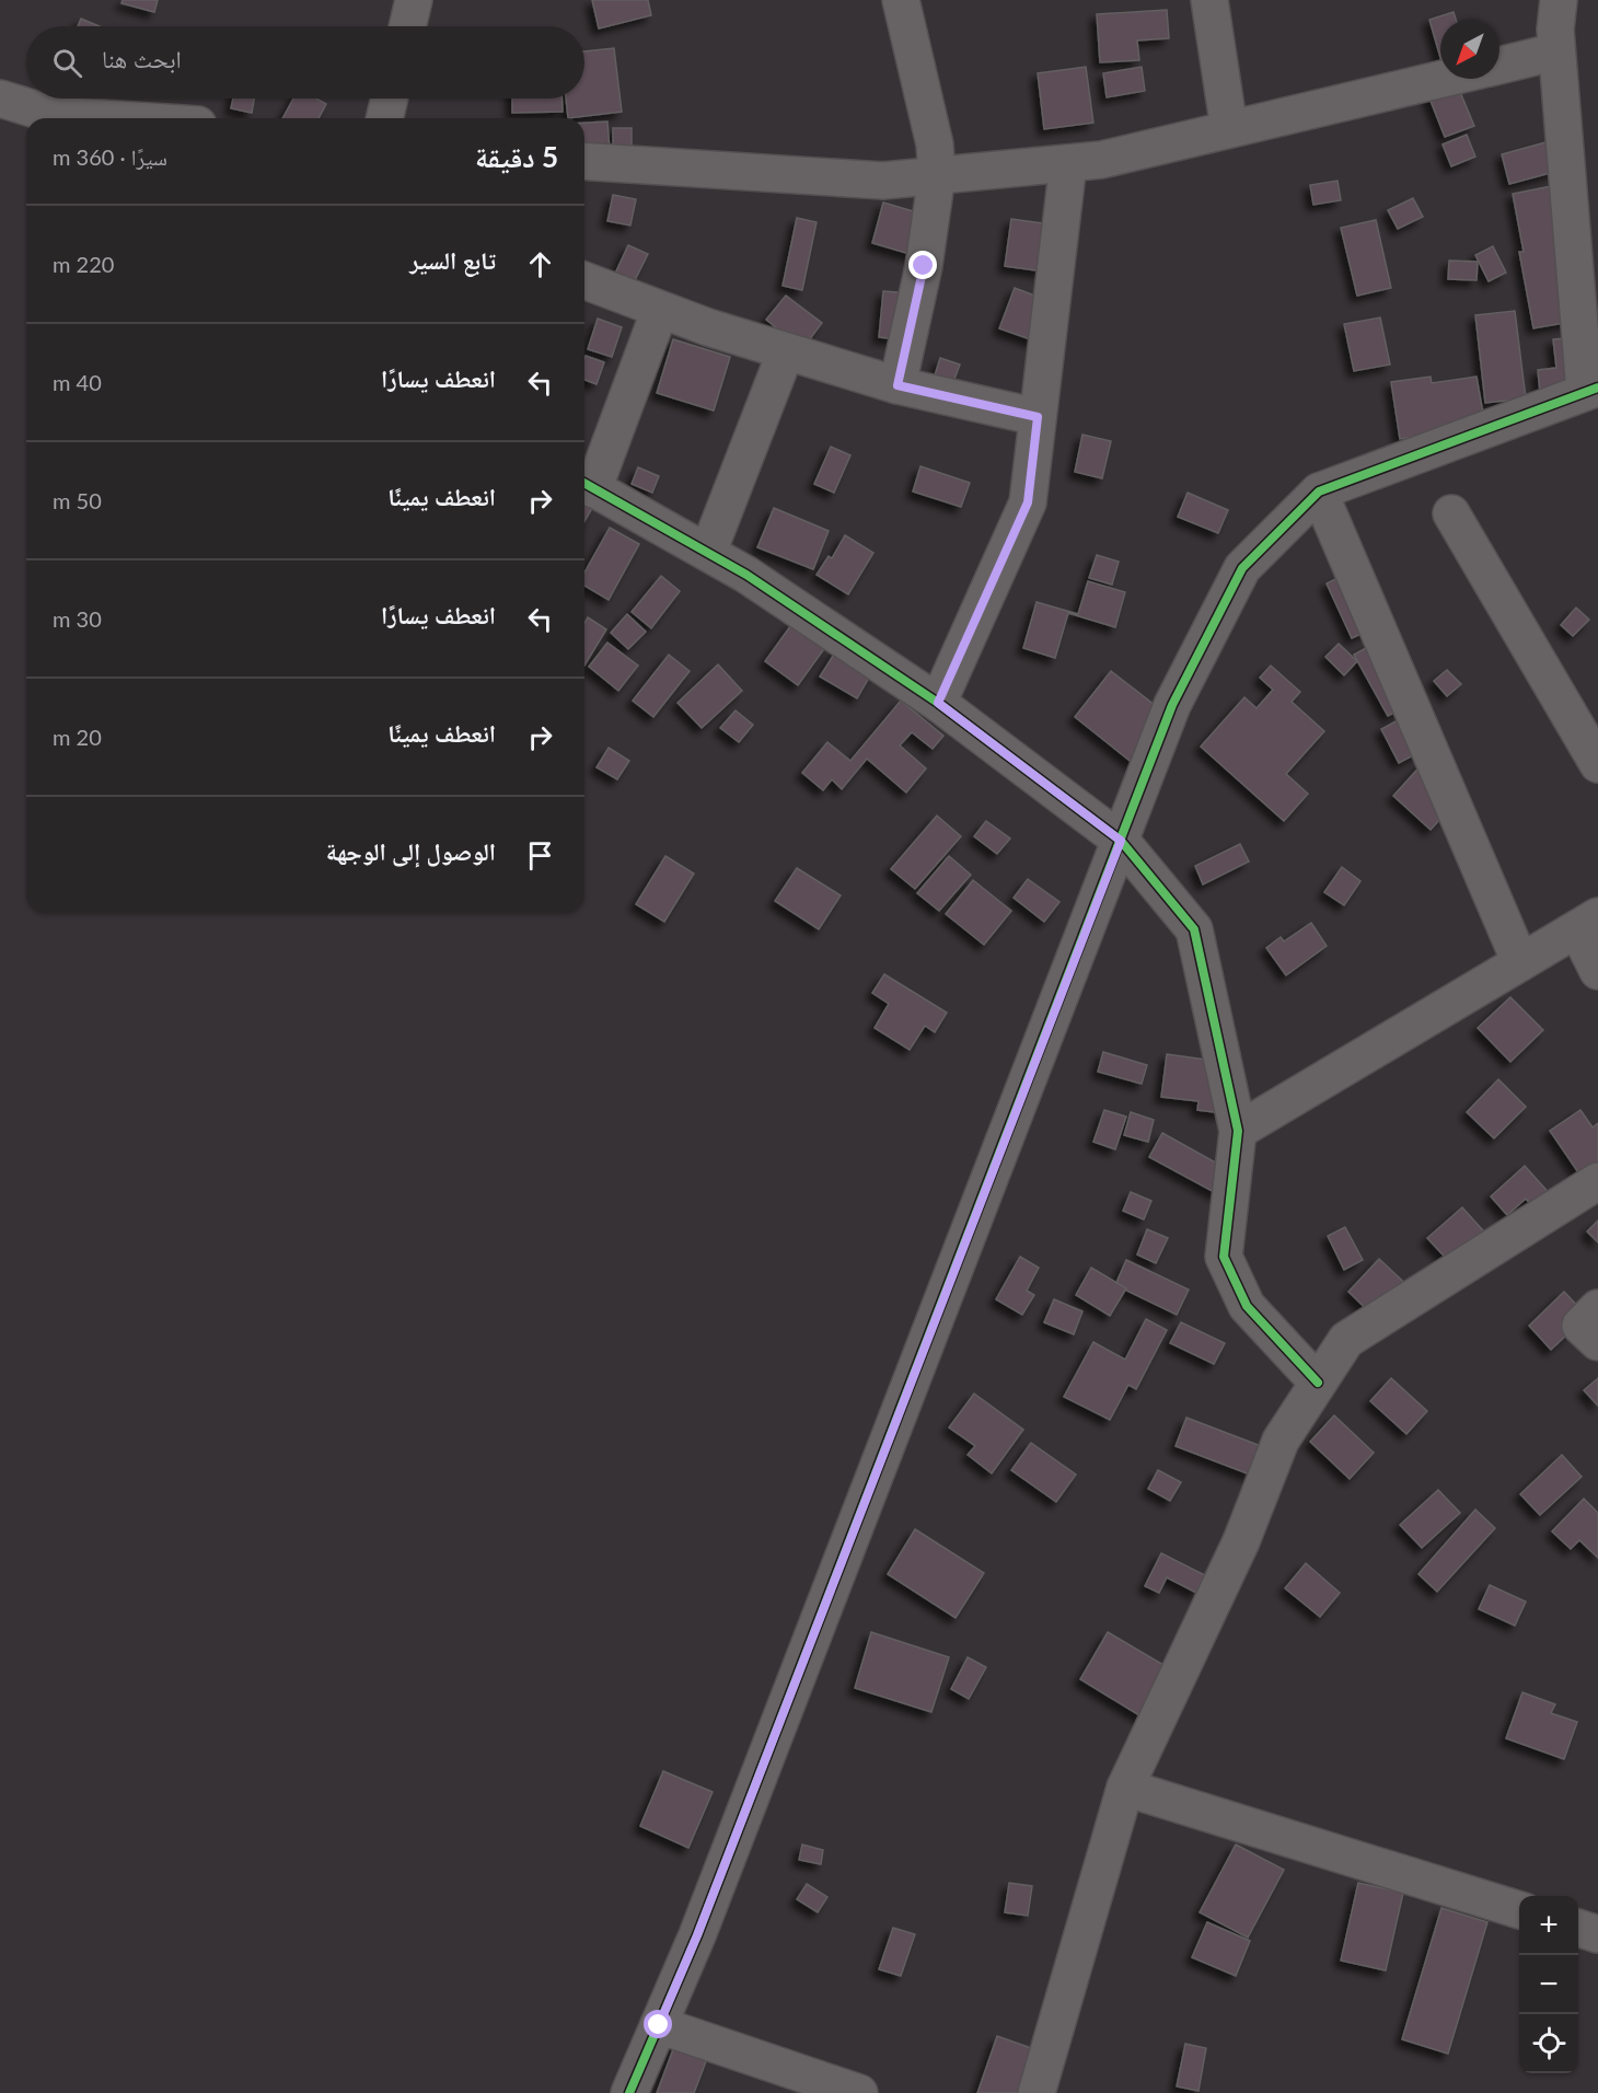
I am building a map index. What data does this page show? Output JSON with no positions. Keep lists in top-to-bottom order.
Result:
{
  "north": "bottom left",
  "page": {
    "search": "ابحث هنا",
    "heading": ["5 دقيقة", "سيرًا · 360 m"],
    "list": [
      ["تابع السير", "220 m"],
      ["انعطف يسارًا", "40 m"],
      ["انعطف يمينًا", "50 m"],
      ["انعطف يسارًا", "30 m"],
      ["انعطف يمينًا", "20 m"],
      "الوصول إلى الوجهة"
    ],
    "map_buttons": ["+", "−"]
  }
}
